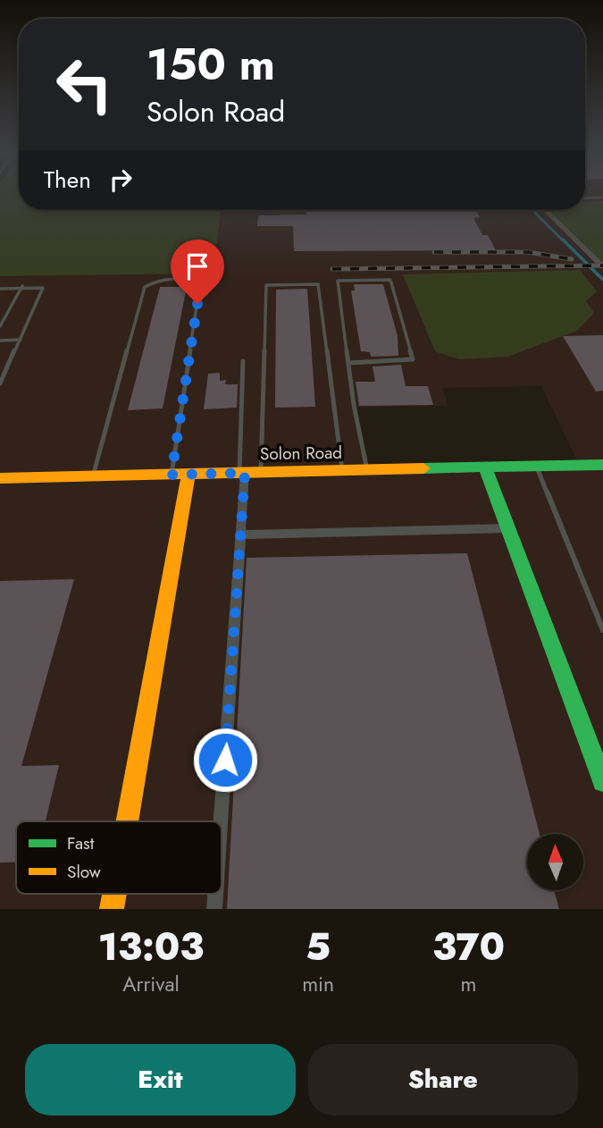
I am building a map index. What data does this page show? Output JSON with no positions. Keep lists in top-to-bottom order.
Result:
{
  "streets": {
    "street": ["Solon Road"]
  },
  "legend": ["Fast", "Slow"],
  "north": "top",
  "page": {
    "turn": ["150 m", "Solon Road"],
    "then": "Then",
    "eta": [
      "13:03",
      "Arrival",
      "5",
      "min",
      "370",
      "m"
    ],
    "buttons": ["Exit", "Share"]
  }
}
